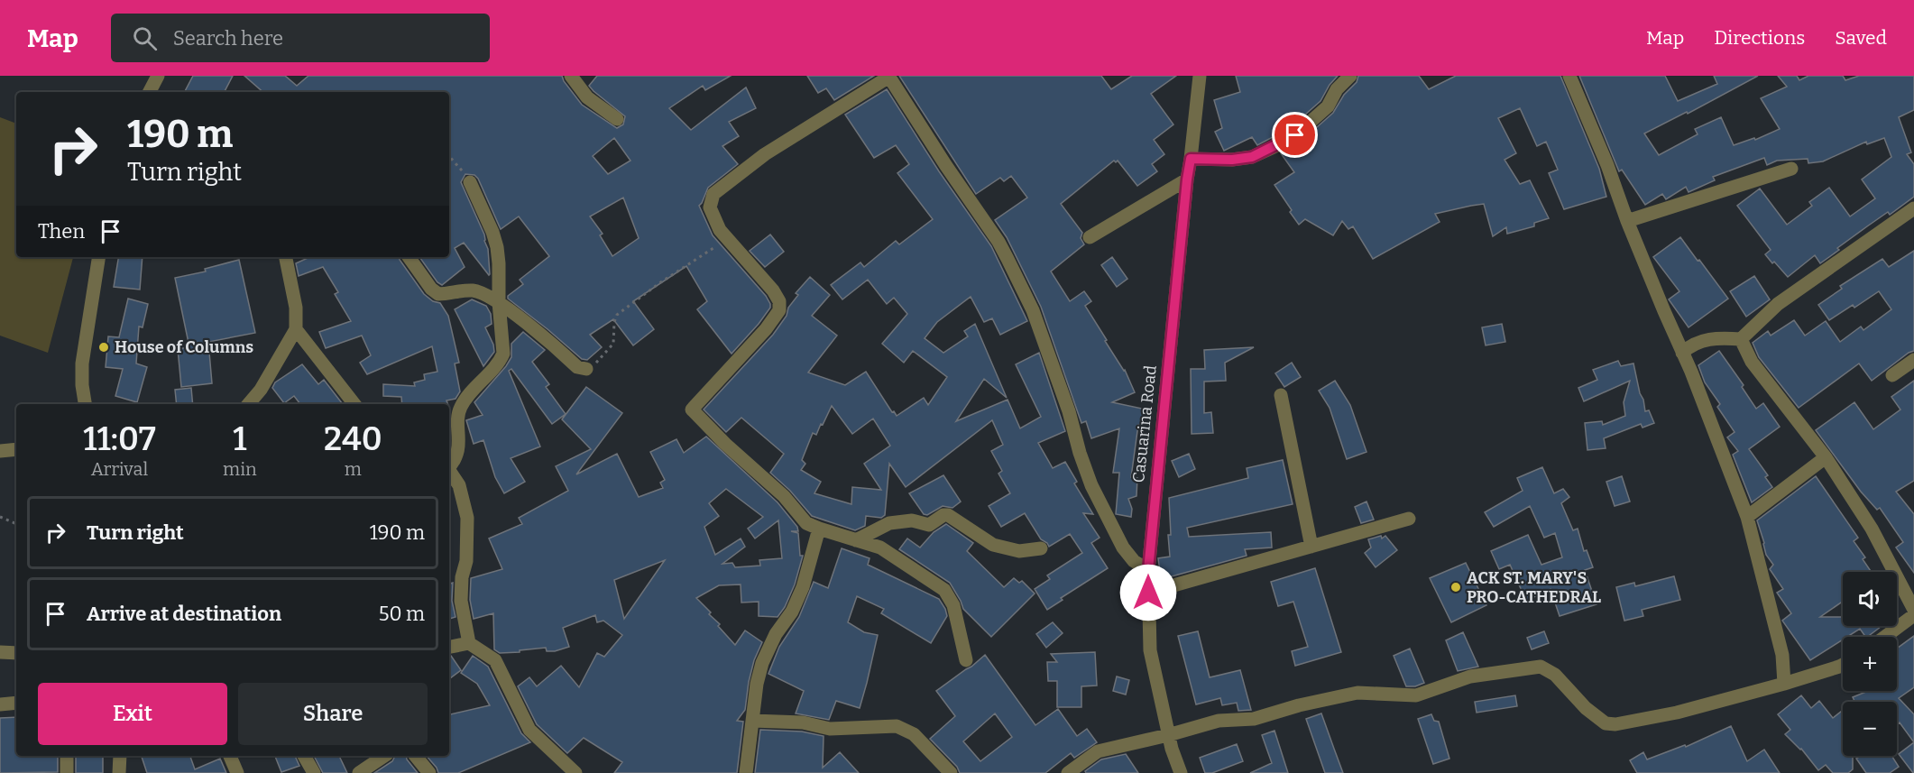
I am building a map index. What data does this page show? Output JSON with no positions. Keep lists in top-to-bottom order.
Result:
{
  "streets": {
    "street": ["Casuarina Road"]
  },
  "places": ["House of Columns", "ACK ST. MARY'S PRO-CATHEDRAL"],
  "page": {
    "header": "Map",
    "search": "Search here",
    "nav": ["Map", "Directions", "Saved"],
    "turn": ["190 m", "Turn right"],
    "then": "Then",
    "eta": [
      "11:07",
      "Arrival",
      "1",
      "min",
      "240",
      "m"
    ],
    "list": [
      {
        "name": "Turn right",
        "value": "190 m"
      },
      {
        "name": "Arrive at destination",
        "value": "50 m"
      }
    ],
    "map_buttons": ["+", "−"],
    "buttons": ["Exit", "Share"]
  }
}
